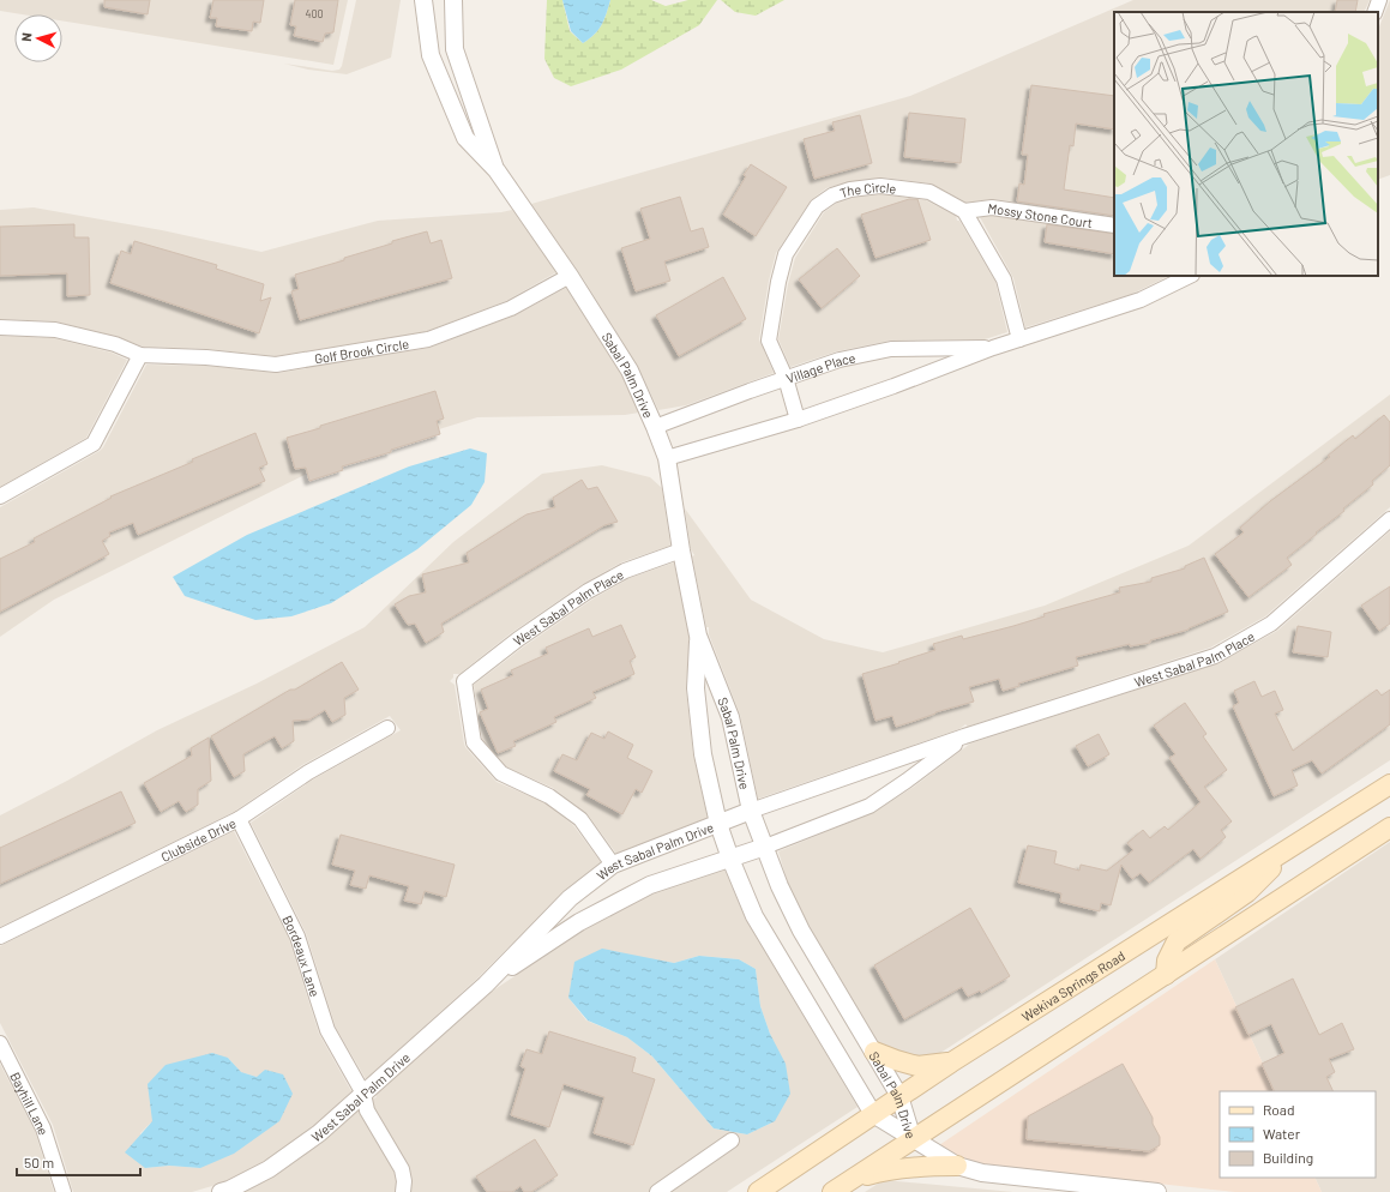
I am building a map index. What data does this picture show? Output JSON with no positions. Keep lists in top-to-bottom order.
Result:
{
  "streets": {
    "main road": ["Wekiva Springs Road"],
    "street": [
      "The Circle",
      "Mossy Stone Court",
      "Golf Brook Circle",
      "Village Place",
      "Sabal Palm Drive",
      "West Sabal Palm Place",
      "Clubside Drive",
      "West Sabal Palm Drive",
      "Bordeaux Lane",
      "Bayhill Lane"
    ]
  },
  "crossings": [
    ["The Circle", "Mossy Stone Court"],
    ["The Circle", "Village Place"],
    ["Golf Brook Circle", "Sabal Palm Drive"],
    ["Village Place", "Sabal Palm Drive"],
    ["Sabal Palm Drive", "West Sabal Palm Place"],
    ["Sabal Palm Drive", "West Sabal Palm Drive"],
    ["Sabal Palm Drive", "Wekiva Springs Road"],
    ["West Sabal Palm Place", "West Sabal Palm Drive"],
    ["Clubside Drive", "Bordeaux Lane"],
    ["West Sabal Palm Drive", "Bordeaux Lane"]
  ],
  "house_numbers": ["400"],
  "legend": ["Road", "Water", "Building"],
  "scale_bar": "50 m",
  "north": "left"
}
